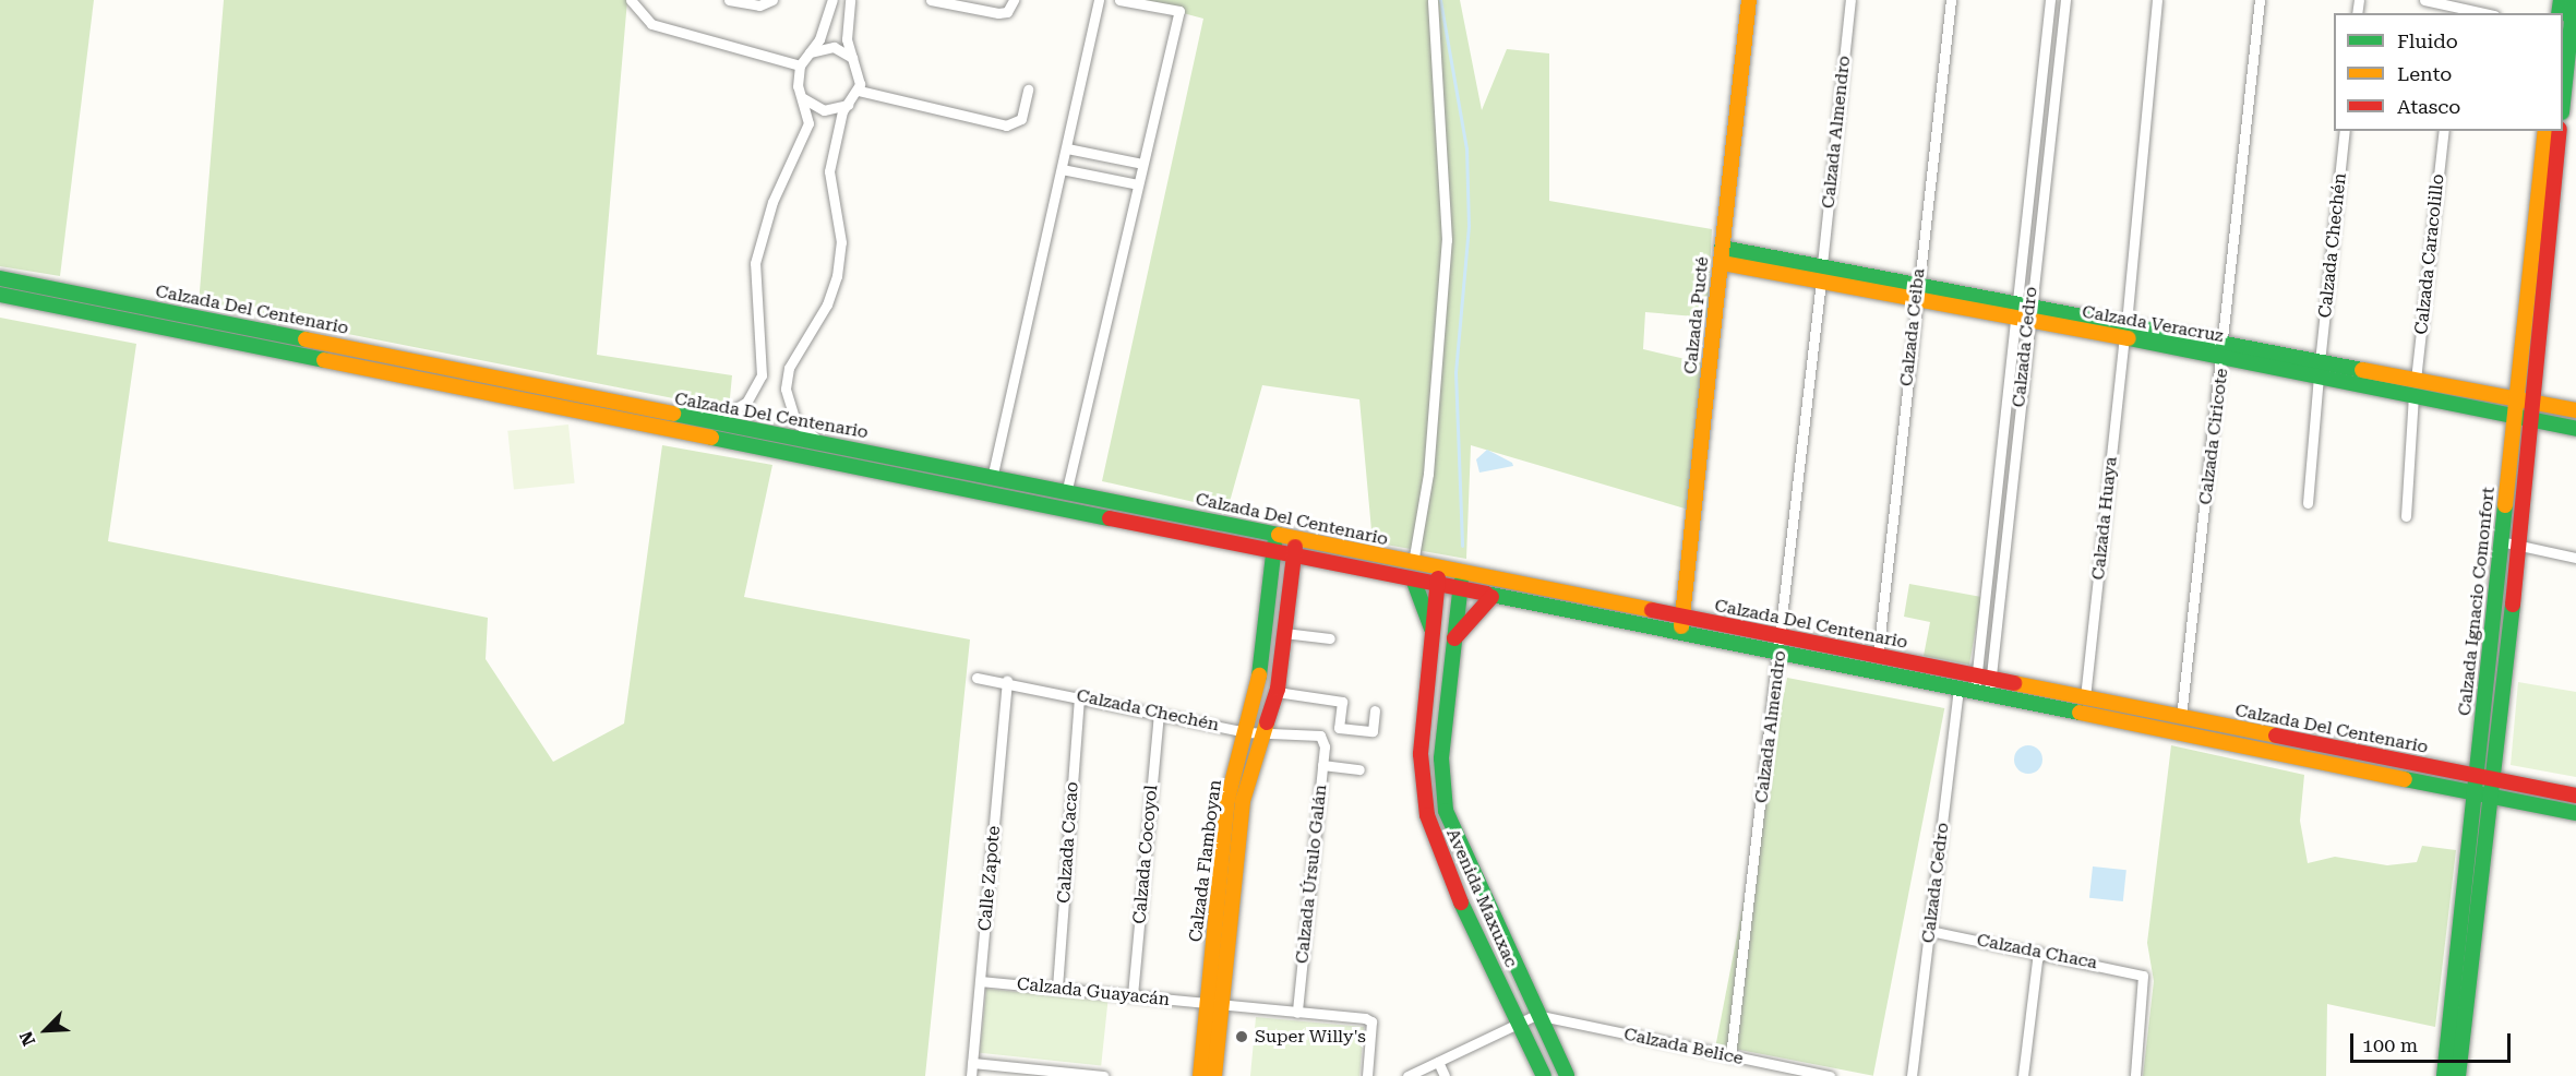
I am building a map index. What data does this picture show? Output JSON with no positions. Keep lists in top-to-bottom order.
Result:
{
  "streets": {
    "main road": [
      "Calzada Del Centenario",
      "Calzada Pucté",
      "Calzada Veracruz",
      "Calzada Ignacio Comonfort",
      "Calzada Flamboyan",
      "Avenida Maxuxac"
    ],
    "street": [
      "Calzada Almendro",
      "Calzada Chechén",
      "Calzada Caracolillo",
      "Calzada Ceiba",
      "Calzada Cedro",
      "Calzada Ciricote",
      "Calzada Huaya",
      "Calzada Cacao",
      "Calzada Cocoyol",
      "Calzada Úrsulo Galán",
      "Calle Zapote",
      "Calzada Chaca",
      "Calzada Guayacán",
      "Calzada Belice"
    ]
  },
  "crossings": [
    ["Calzada Almendro", "Calzada Del Centenario"],
    ["Calzada Almendro", "Calzada Veracruz"],
    ["Calzada Almendro", "Calzada Belice"],
    ["Calzada Chechén", "Calzada Veracruz"],
    ["Calzada Chechén", "Calzada Cacao"],
    ["Calzada Chechén", "Calzada Cocoyol"],
    ["Calzada Chechén", "Calzada Flamboyan"],
    ["Calzada Chechén", "Calzada Úrsulo Galán"],
    ["Calzada Chechén", "Calle Zapote"],
    ["Calzada Caracolillo", "Calzada Veracruz"],
    ["Calzada Del Centenario", "Calzada Pucté"],
    ["Calzada Del Centenario", "Calzada Ceiba"],
    ["Calzada Del Centenario", "Calzada Cedro"],
    ["Calzada Del Centenario", "Calzada Ciricote"],
    ["Calzada Del Centenario", "Calzada Huaya"],
    ["Calzada Del Centenario", "Calzada Ignacio Comonfort"],
    ["Calzada Del Centenario", "Calzada Flamboyan"],
    ["Calzada Del Centenario", "Avenida Maxuxac"],
    ["Calzada Pucté", "Calzada Veracruz"],
    ["Calzada Veracruz", "Calzada Ceiba"],
    ["Calzada Veracruz", "Calzada Cedro"],
    ["Calzada Veracruz", "Calzada Ciricote"],
    ["Calzada Veracruz", "Calzada Huaya"],
    ["Calzada Veracruz", "Calzada Ignacio Comonfort"],
    ["Calzada Cedro", "Calzada Chaca"],
    ["Calzada Cacao", "Calzada Guayacán"],
    ["Calzada Cocoyol", "Calzada Guayacán"],
    ["Calzada Flamboyan", "Calzada Guayacán"],
    ["Calzada Úrsulo Galán", "Calzada Guayacán"],
    ["Calle Zapote", "Calzada Guayacán"],
    ["Avenida Maxuxac", "Calzada Belice"]
  ],
  "places": ["Super Willy's"],
  "legend": ["Fluido", "Lento", "Atasco"],
  "scale_bar": "100 m",
  "north": "bottom left"
}
